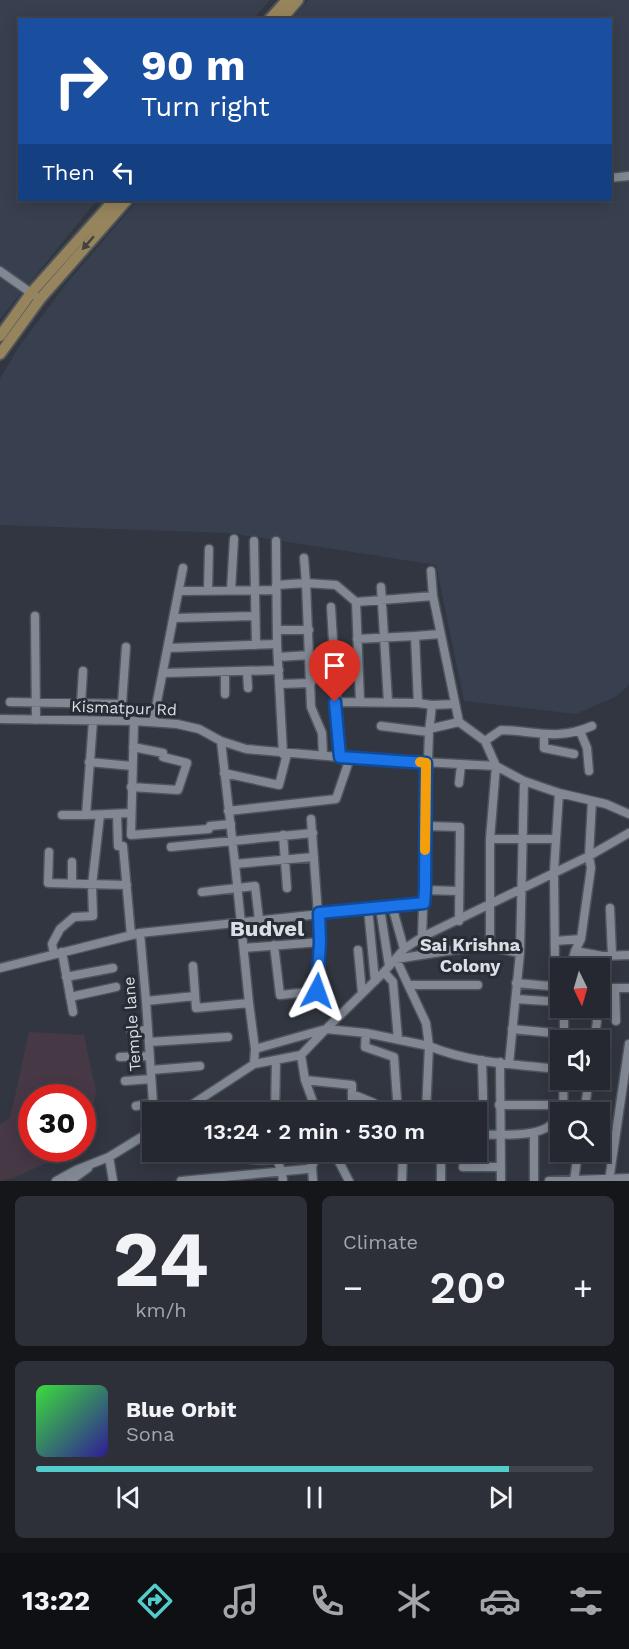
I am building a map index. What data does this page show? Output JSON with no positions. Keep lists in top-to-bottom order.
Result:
{
  "streets": {
    "street": ["Kismatpur Rd", "Temple lane"]
  },
  "districts": ["Budvel", "Sai Krishna Colony"],
  "north": "bottom",
  "page": {
    "turn": ["90 m", "Turn right"],
    "then": "Then",
    "limit": "30",
    "trip": "13:24 · 2 min · 530 m",
    "tile": [
      ["24", "km/h"],
      "Climate"
    ],
    "heat": ["−", "20°", "+"],
    "song": ["Blue Orbit", "Sona"],
    "tabs": "13:22"
  }
}
